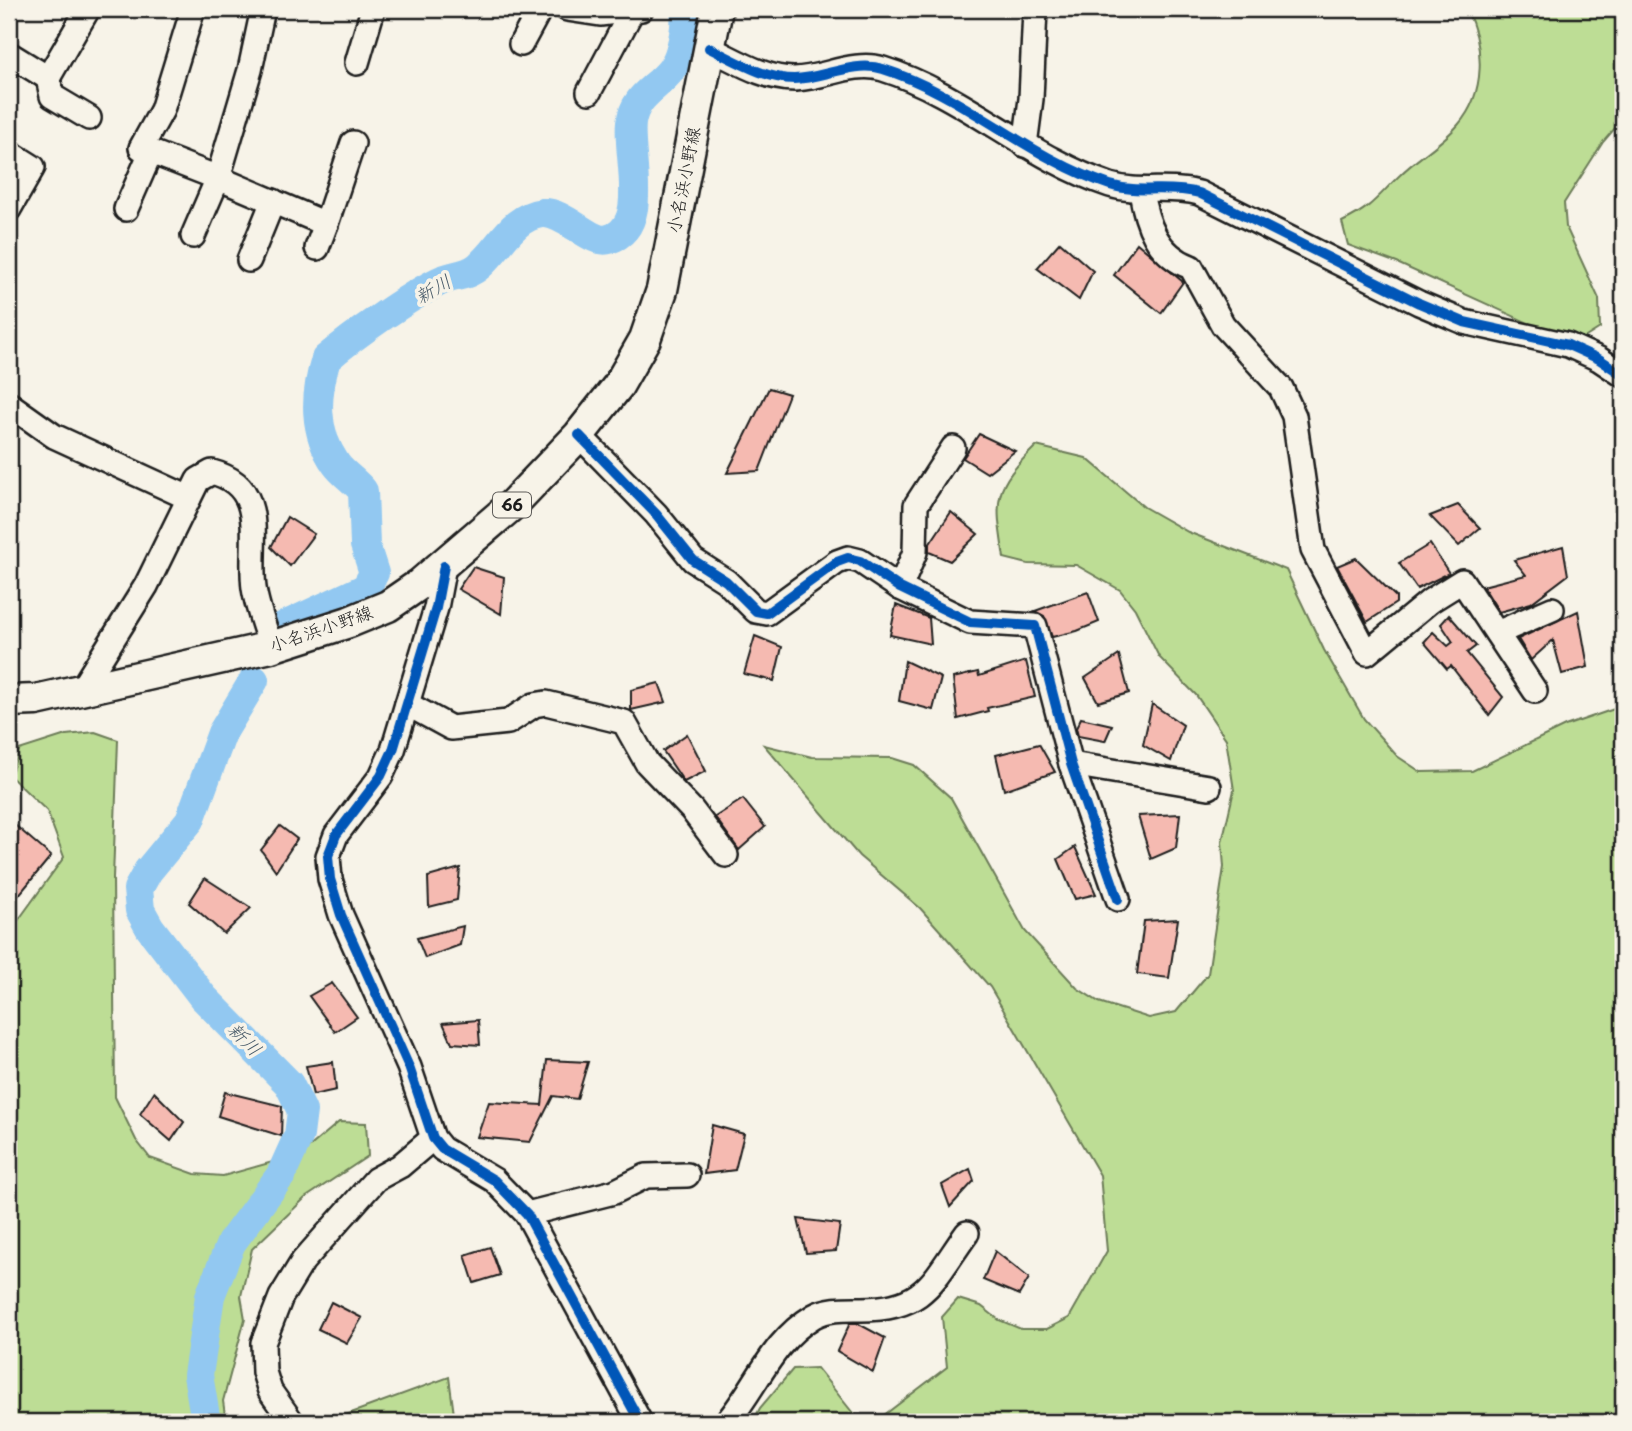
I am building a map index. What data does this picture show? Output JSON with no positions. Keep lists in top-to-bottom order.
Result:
{
  "streets": {
    "main road": ["小名浜小野線", "66"]
  },
  "water": ["新川"]
}
